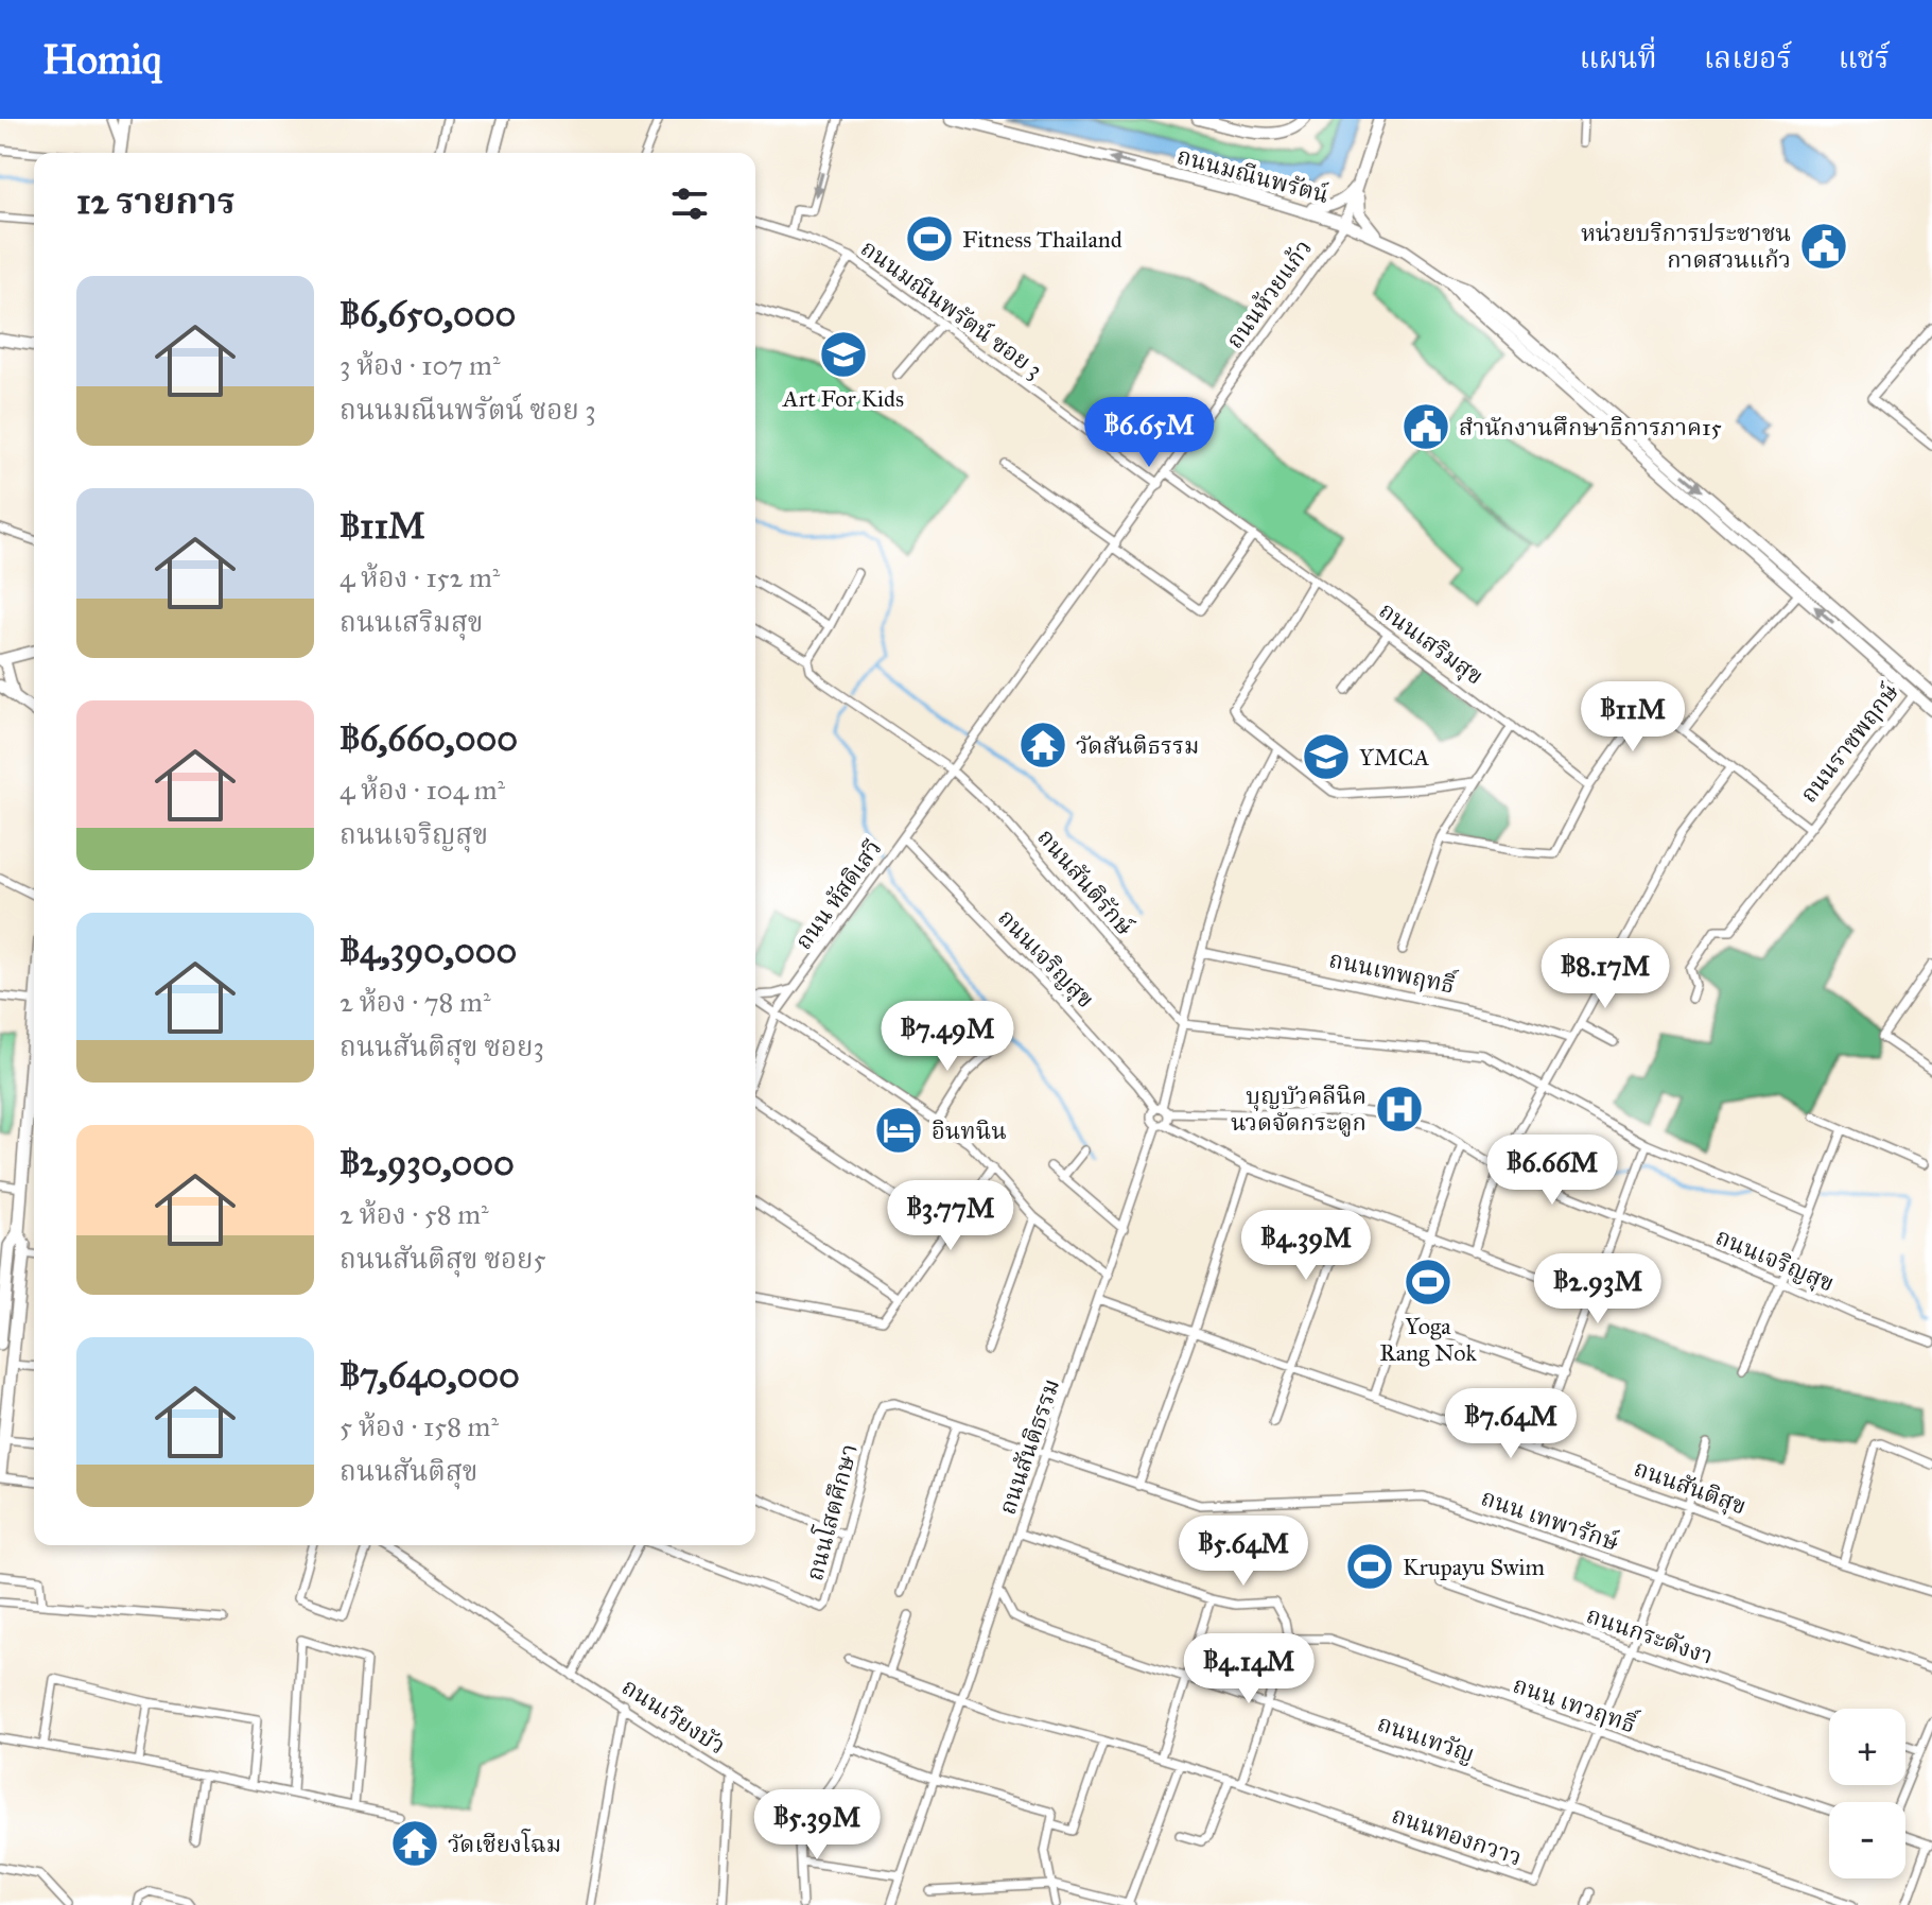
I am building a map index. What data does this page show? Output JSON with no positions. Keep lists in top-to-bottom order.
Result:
{
  "streets": {
    "main road": ["ถนนมณีนพรัตน์"],
    "street": [
      "ถนนห้วยแก้ว",
      "ถนนมณีนพรัตน์ ซอย 3",
      "ถนนเสริมสุข",
      "ถนนราชพฤกษ์",
      "ถนนสันติรักษ์",
      "ถนน หัสดิเสวี",
      "ถนนเจริญสุข",
      "ถนนเทพฤทธิ์",
      "ถนนสันติธรรม",
      "ถนนสันติสุข",
      "ถนนโสตศึกษา",
      "ถนน เทพารักษ์",
      "ถนนกระดังงา",
      "ถนน เทวฤทธิ์",
      "ถนนเวียงบัว",
      "ถนนเทวัญ",
      "ถนนทองกวาว"
    ]
  },
  "crossings": [
    ["ถนนมณีนพรัตน์", "ถนนห้วยแก้ว"],
    ["ถนนห้วยแก้ว", "ถนนมณีนพรัตน์ ซอย 3"],
    ["ถนนห้วยแก้ว", "ถนนเสริมสุข"],
    ["ถนนห้วยแก้ว", "ถนน หัสดิเสวี"],
    ["ถนนเสริมสุข", "ถนนราชพฤกษ์"],
    ["ถนนสันติรักษ์", "ถนน หัสดิเสวี"],
    ["ถนน หัสดิเสวี", "ถนนเจริญสุข"],
    ["ถนนเจริญสุข", "ถนนสันติธรรม"],
    ["ถนนสันติธรรม", "ถนนสันติสุข"],
    ["ถนนสันติธรรม", "ถนนโสตศึกษา"],
    ["ถนนสันติธรรม", "ถนน เทพารักษ์"],
    ["ถนนสันติธรรม", "ถนนเทวัญ"],
    ["ถนนสันติธรรม", "ถนนทองกวาว"],
    ["ถนนสันติสุข", "ถนนทองกวาว"],
    ["ถนนโสตศึกษา", "ถนน เทพารักษ์"],
    ["ถนน เทพารักษ์", "ถนนทองกวาว"],
    ["ถนนกระดังงา", "ถนนทองกวาว"],
    ["ถนน เทวฤทธิ์", "ถนนทองกวาว"],
    ["ถนนเทวัญ", "ถนนทองกวาว"]
  ],
  "places": {
    "sports": ["Fitness Thailand", "Yoga Rang Nok", "Krupayu Swim"],
    "public building": ["หน่วยบริการประชาชน กาดสวนแก้ว", "สำนักงานศึกษาธิการภาค15"],
    "school or university": ["Art For Kids", "YMCA"],
    "temple": ["วัดสันติธรรม", "วัดเชียงโฉม"],
    "hospital": ["บุญบัวคลีนิค นวดจัดกระดูก"],
    "hotel": ["อินทนิน"]
  },
  "page": {
    "header": "Homiq",
    "nav": ["แผนที่", "เลเยอร์", "แชร์"],
    "heading": "12 รายการ",
    "list": [
      {
        "name": "฿6,650,000",
        "note": "3 ห้อง · 107 m² · ถนนมณีนพรัตน์ ซอย 3"
      },
      {
        "name": "฿11M",
        "note": "4 ห้อง · 152 m² · ถนนเสริมสุข"
      },
      {
        "name": "฿6,660,000",
        "note": "4 ห้อง · 104 m² · ถนนเจริญสุข"
      },
      {
        "name": "฿4,390,000",
        "note": "2 ห้อง · 78 m² · ถนนสันติสุข ซอย3"
      },
      {
        "name": "฿2,930,000",
        "note": "2 ห้อง · 58 m² · ถนนสันติสุข ซอย5"
      },
      {
        "name": "฿7,640,000",
        "note": "5 ห้อง · 158 m² · ถนนสันติสุข"
      }
    ],
    "price": [
      "฿6.65M",
      "฿11M",
      "฿8.17M",
      "฿7.49M",
      "฿6.66M",
      "฿3.77M",
      "฿4.39M",
      "฿2.93M",
      "฿7.64M",
      "฿5.64M",
      "฿4.14M",
      "฿5.39M"
    ],
    "map_buttons": ["+", "−"]
  }
}
